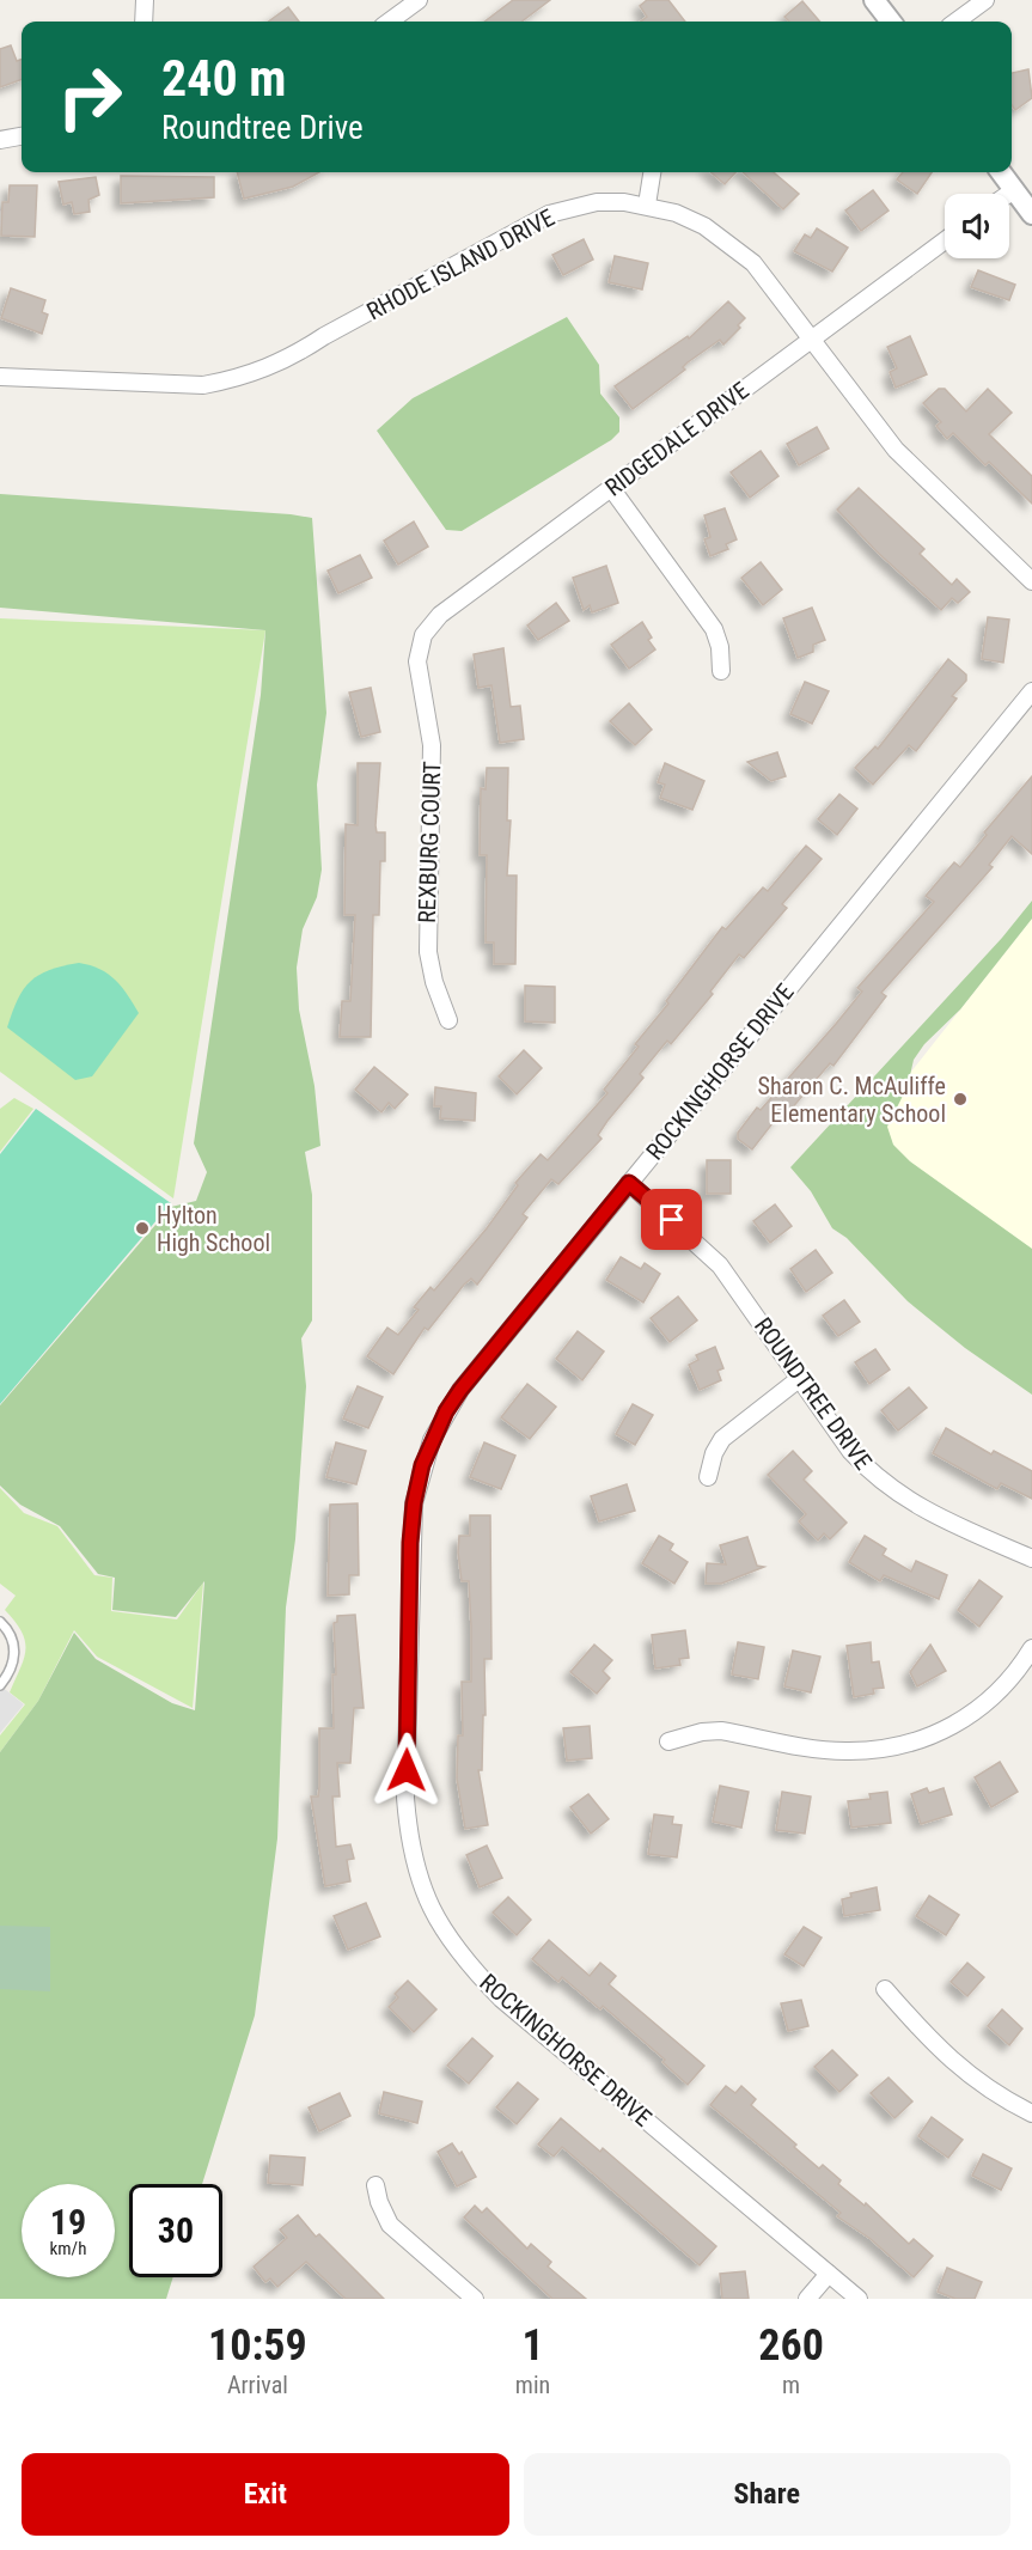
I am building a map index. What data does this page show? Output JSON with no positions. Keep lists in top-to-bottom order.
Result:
{
  "streets": {
    "street": [
      "RHODE ISLAND DRIVE",
      "RIDGEDALE DRIVE",
      "REXBURG COURT",
      "ROCKINGHORSE DRIVE",
      "ROUNDTREE DRIVE"
    ]
  },
  "crossings": [
    ["RHODE ISLAND DRIVE", "RIDGEDALE DRIVE"],
    ["RIDGEDALE DRIVE", "REXBURG COURT"],
    ["ROCKINGHORSE DRIVE", "ROUNDTREE DRIVE"]
  ],
  "places": ["Sharon C. McAuliffe Elementary School", "Hylton High School"],
  "page": {
    "turn": ["240 m", "Roundtree Drive"],
    "speed": "19 km/h",
    "limit": "30",
    "eta": [
      "10:59",
      "Arrival",
      "1",
      "min",
      "260",
      "m"
    ],
    "buttons": ["Exit", "Share"]
  }
}
